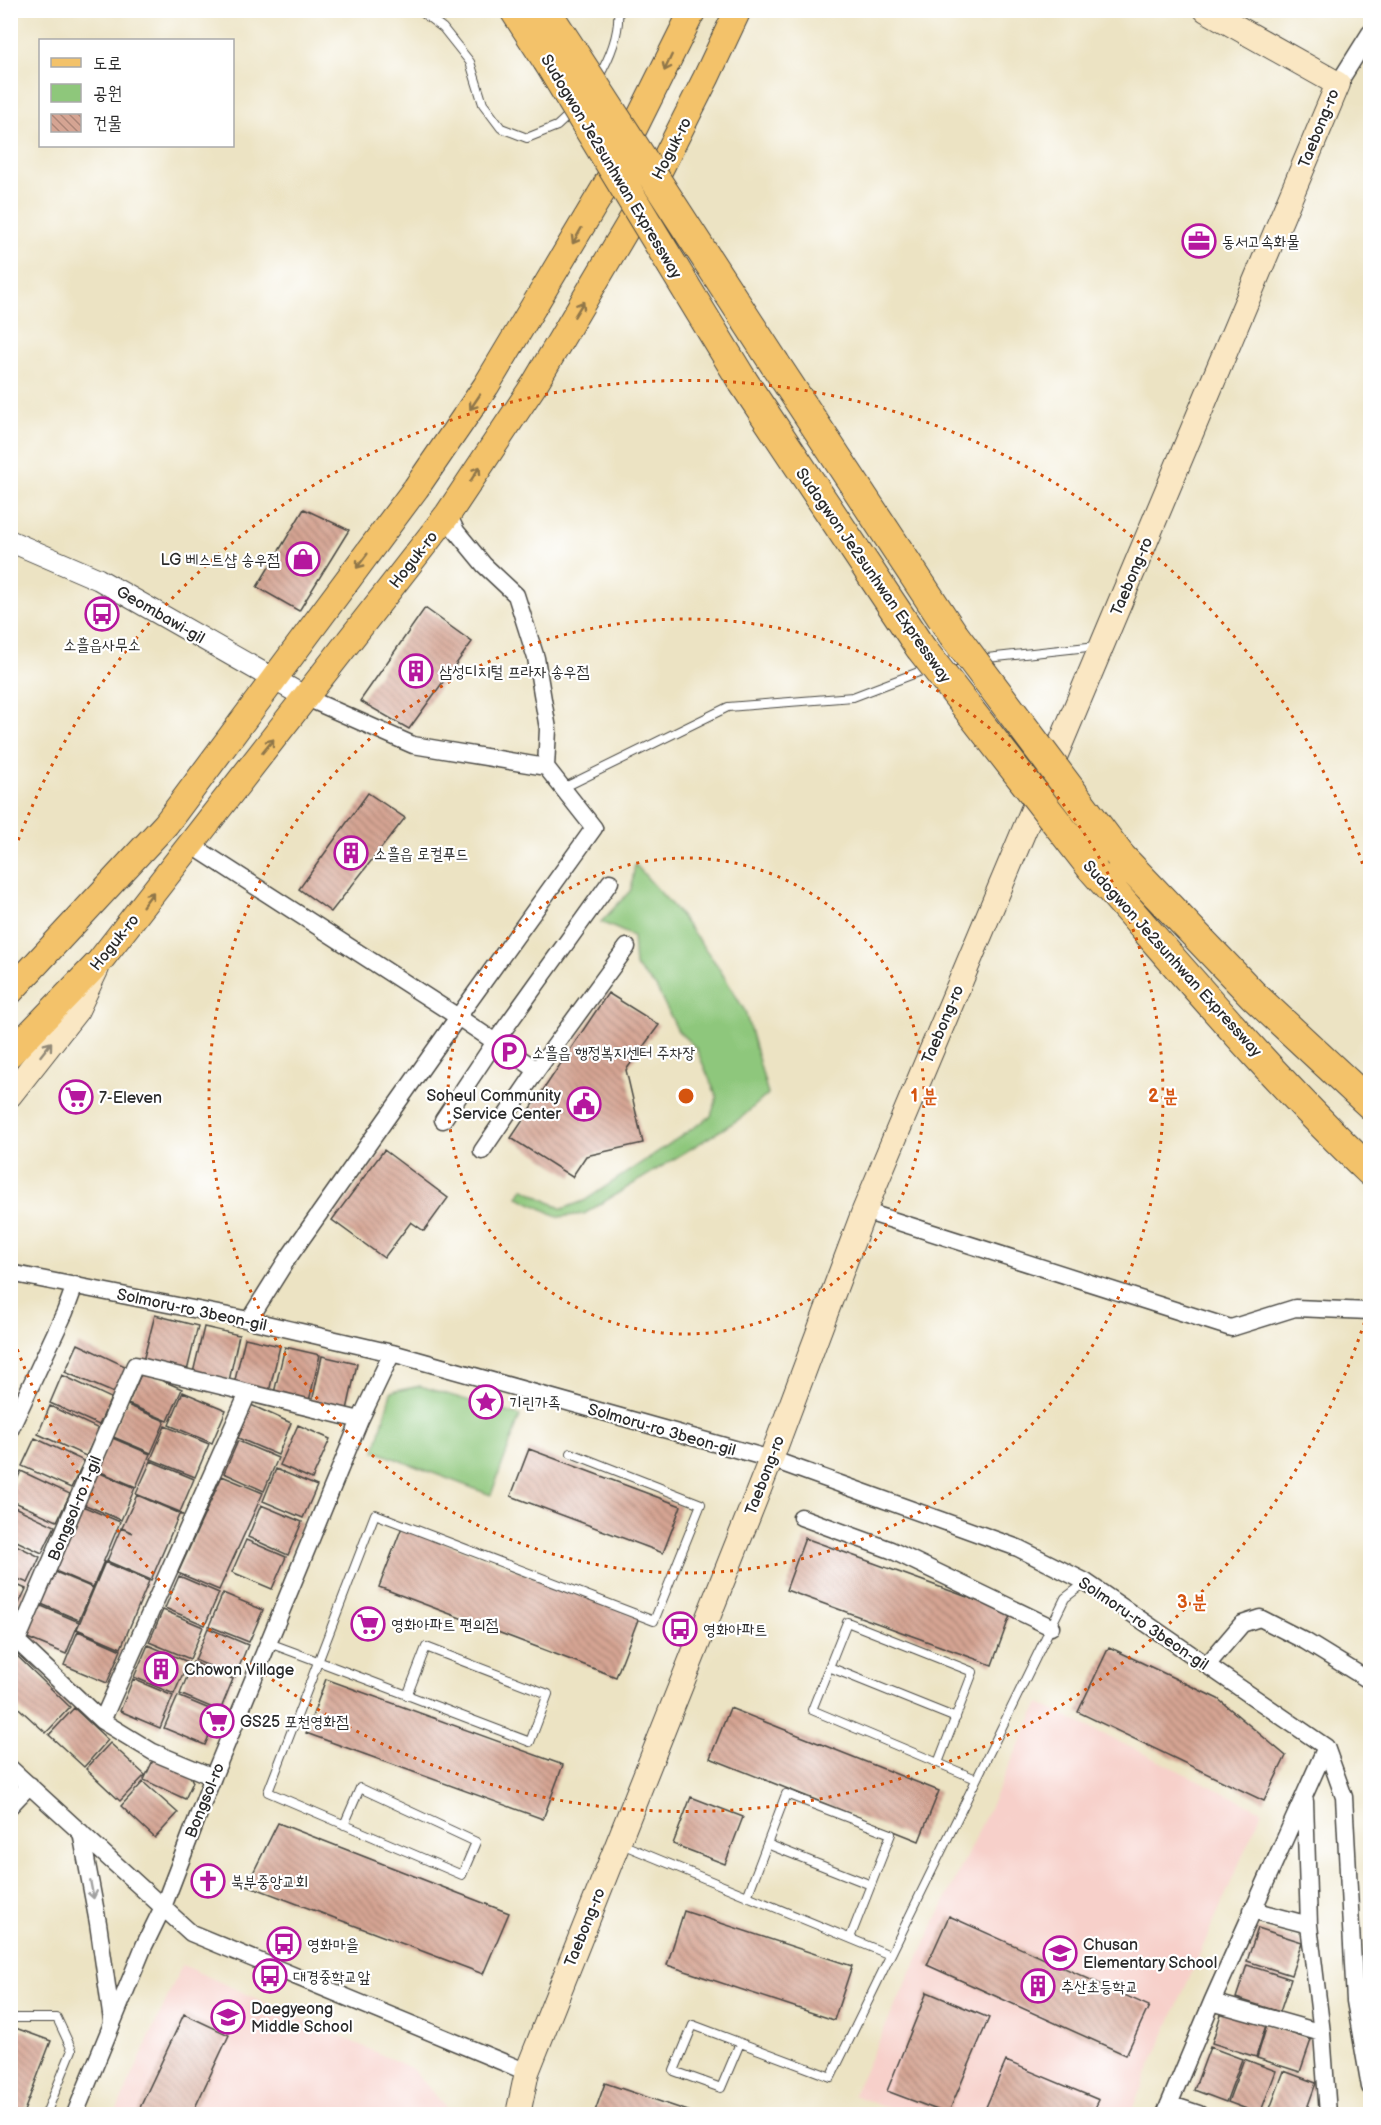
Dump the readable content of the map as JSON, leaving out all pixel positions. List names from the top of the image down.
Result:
{
  "streets": {
    "highway": ["Sudogwon Je2sunhwan Expressway"],
    "main road": ["Taebong-ro", "Hoguk-ro"],
    "street": [
      "Geombawi-gil",
      "Solmoru-ro 3beon-gil",
      "Bongsol-ro 1-gil",
      "Bongsol-ro"
    ]
  },
  "crossings": [
    ["Taebong-ro", "Solmoru-ro 3beon-gil"],
    ["Hoguk-ro", "Geombawi-gil"],
    ["Solmoru-ro 3beon-gil", "Bongsol-ro"],
    ["Bongsol-ro 1-gil", "Bongsol-ro"]
  ],
  "places": {
    "office": ["동서고속화물"],
    "shop": ["LG 베스트샵 송우점"],
    "bus stop": [
      "소흘읍사무소",
      "영화아파트",
      "영화마을",
      "대경중학교앞"
    ],
    "building": [
      "삼성디지털 프라자 송우점",
      "소흘읍 로컬푸드",
      "Chowon Village",
      "추산초등학교"
    ],
    "parking": ["소흘읍 행정복지센터 주차장"],
    "supermarket": ["7-Eleven", "영화아파트 편의점", "GS25 포천영화점"],
    "public building": ["Soheul Community Service Center"],
    "place": ["기린가족"],
    "church": ["북부중앙교회"],
    "school or university": ["Chusan Elementary School", "Daegyeong Middle School"]
  },
  "legend": ["도로", "공원", "건물"],
  "rings": ["1 분", "2 분", "3 분"]
}
